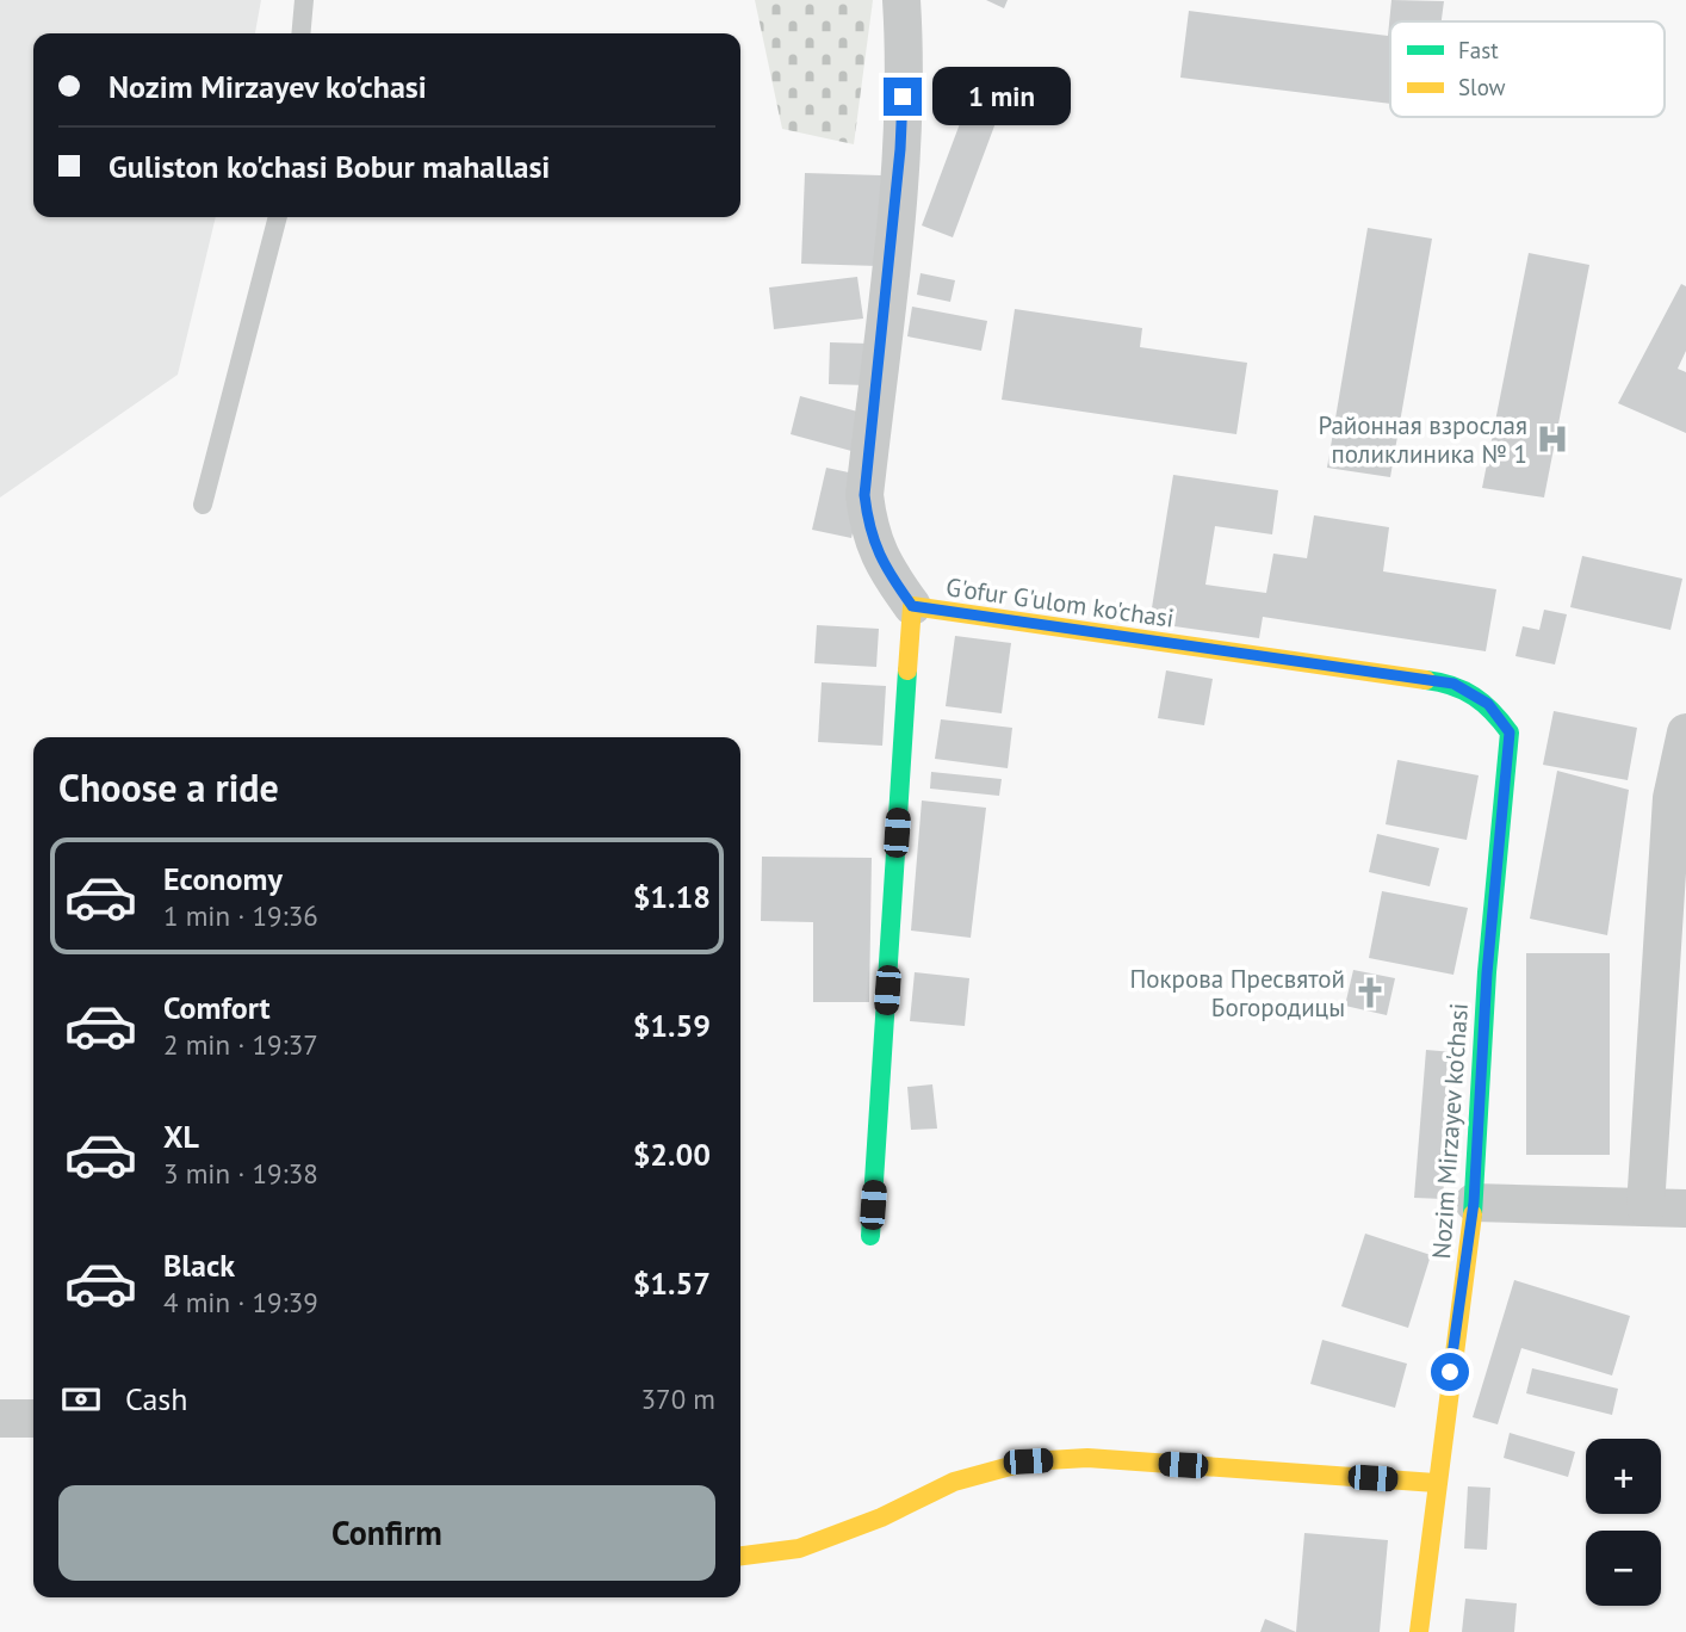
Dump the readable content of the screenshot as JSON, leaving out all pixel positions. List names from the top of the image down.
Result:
{
  "streets": {
    "street": ["G'ofur G'ulom ko'chasi", "Nozim Mirzayev ko'chasi"]
  },
  "crossings": [
    ["G'ofur G'ulom ko'chasi", "Nozim Mirzayev ko'chasi"]
  ],
  "places": {
    "hospital": ["Районная взрослая поликлиника № 1"],
    "church": ["Покрова Пресвятой Богородицы"]
  },
  "legend": ["Fast", "Slow"],
  "page": {
    "banner": ["Nozim Mirzayev ko'chasi", "Guliston ko'chasi Bobur mahallasi"],
    "bubble": "1 min",
    "heading": "Choose a ride",
    "list": [
      {
        "name": "Economy",
        "note": "1 min · 19:36",
        "value": "$1.18"
      },
      {
        "name": "Comfort",
        "note": "2 min · 19:37",
        "value": "$1.59"
      },
      {
        "name": "XL",
        "note": "3 min · 19:38",
        "value": "$2.00"
      },
      {
        "name": "Black",
        "note": "4 min · 19:39",
        "value": "$1.57"
      }
    ],
    "pay": ["Cash", "370 m"],
    "map_buttons": ["+", "−"],
    "buttons": "Confirm"
  }
}
